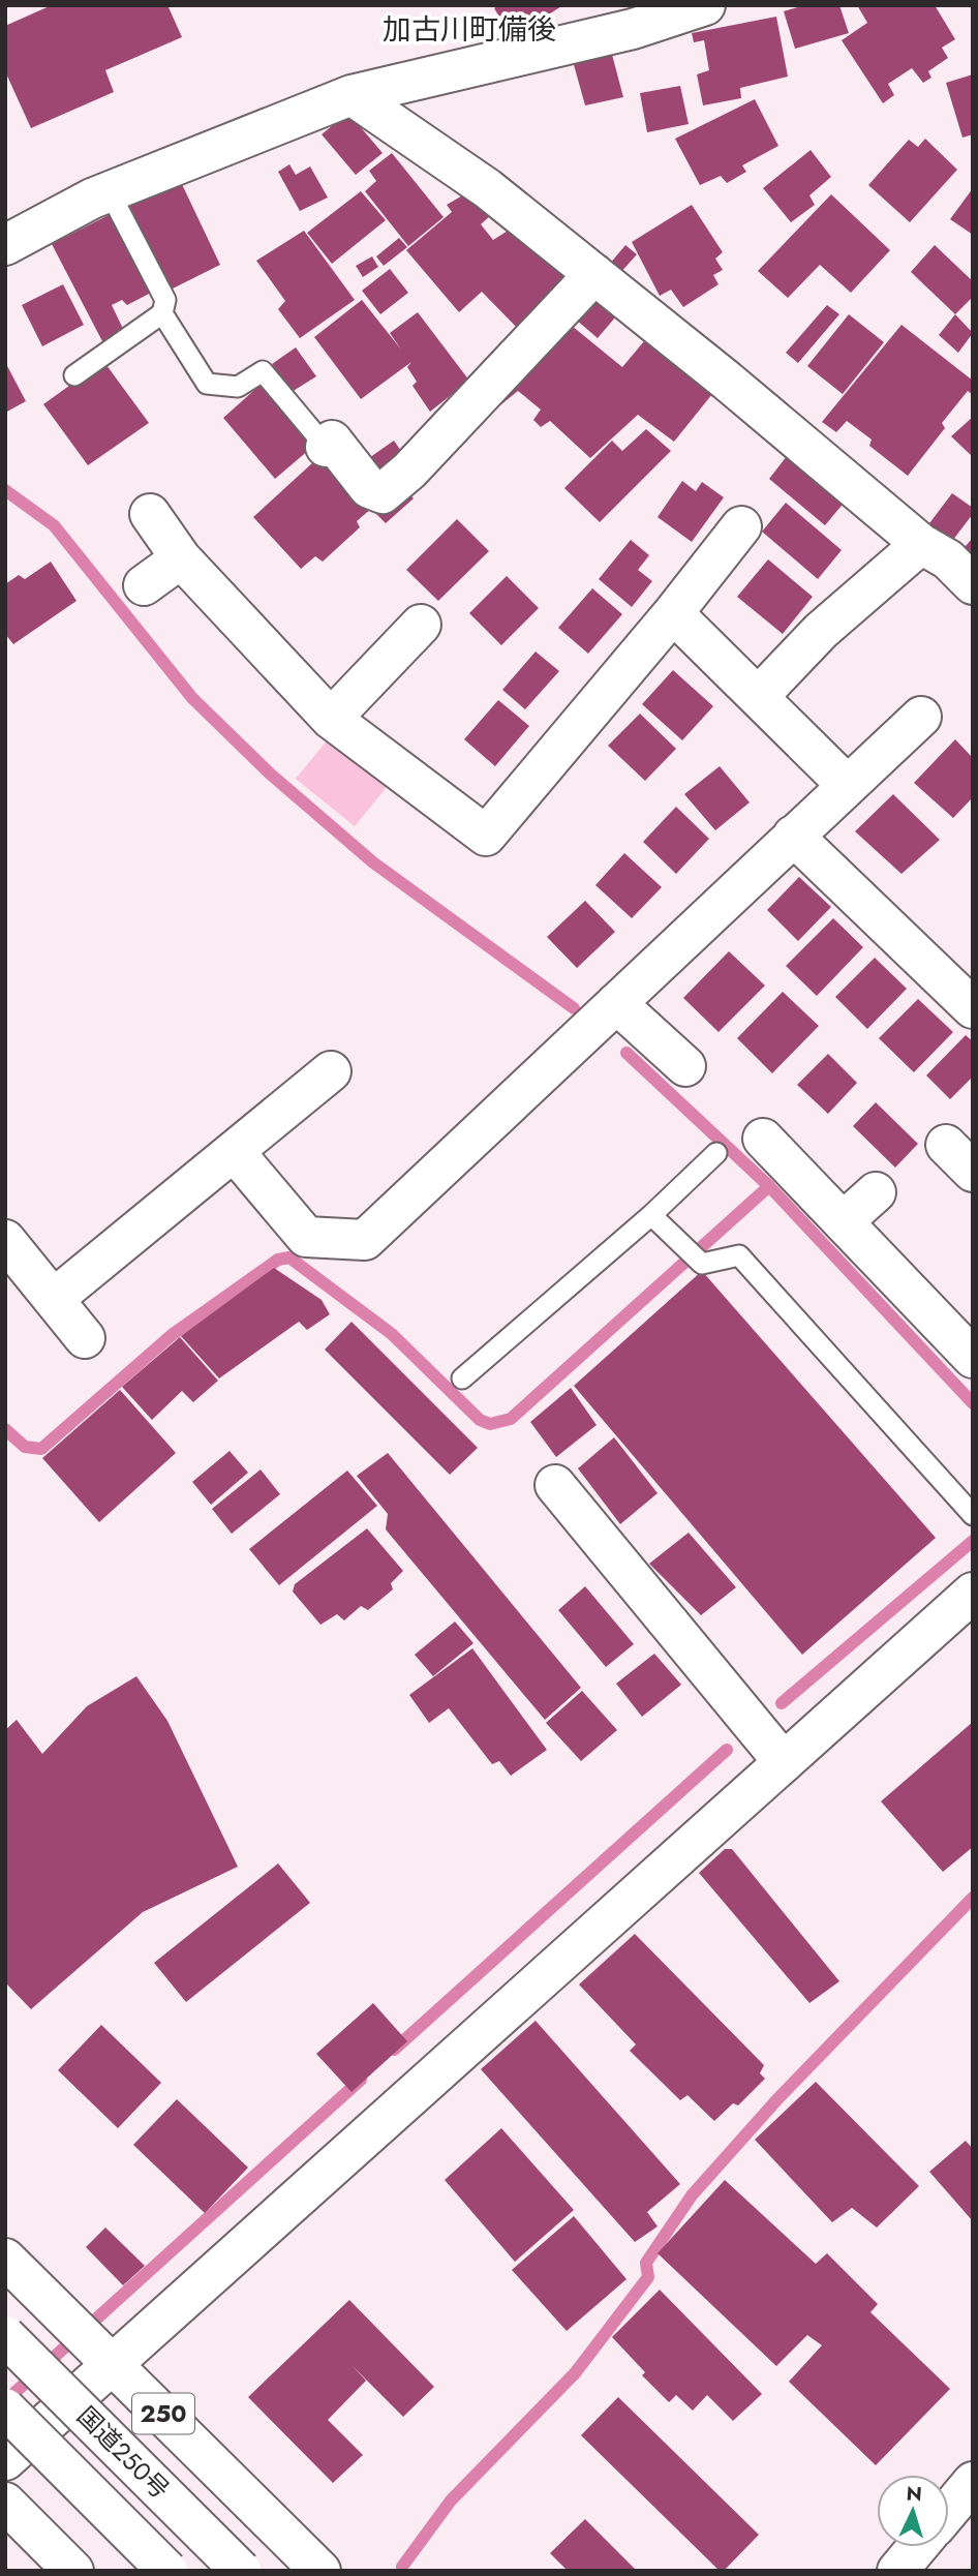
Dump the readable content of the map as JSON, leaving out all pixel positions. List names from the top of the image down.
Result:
{
  "streets": {
    "main road": ["250", "国道250号"]
  },
  "districts": ["加古川町備後"],
  "north": "top"
}
